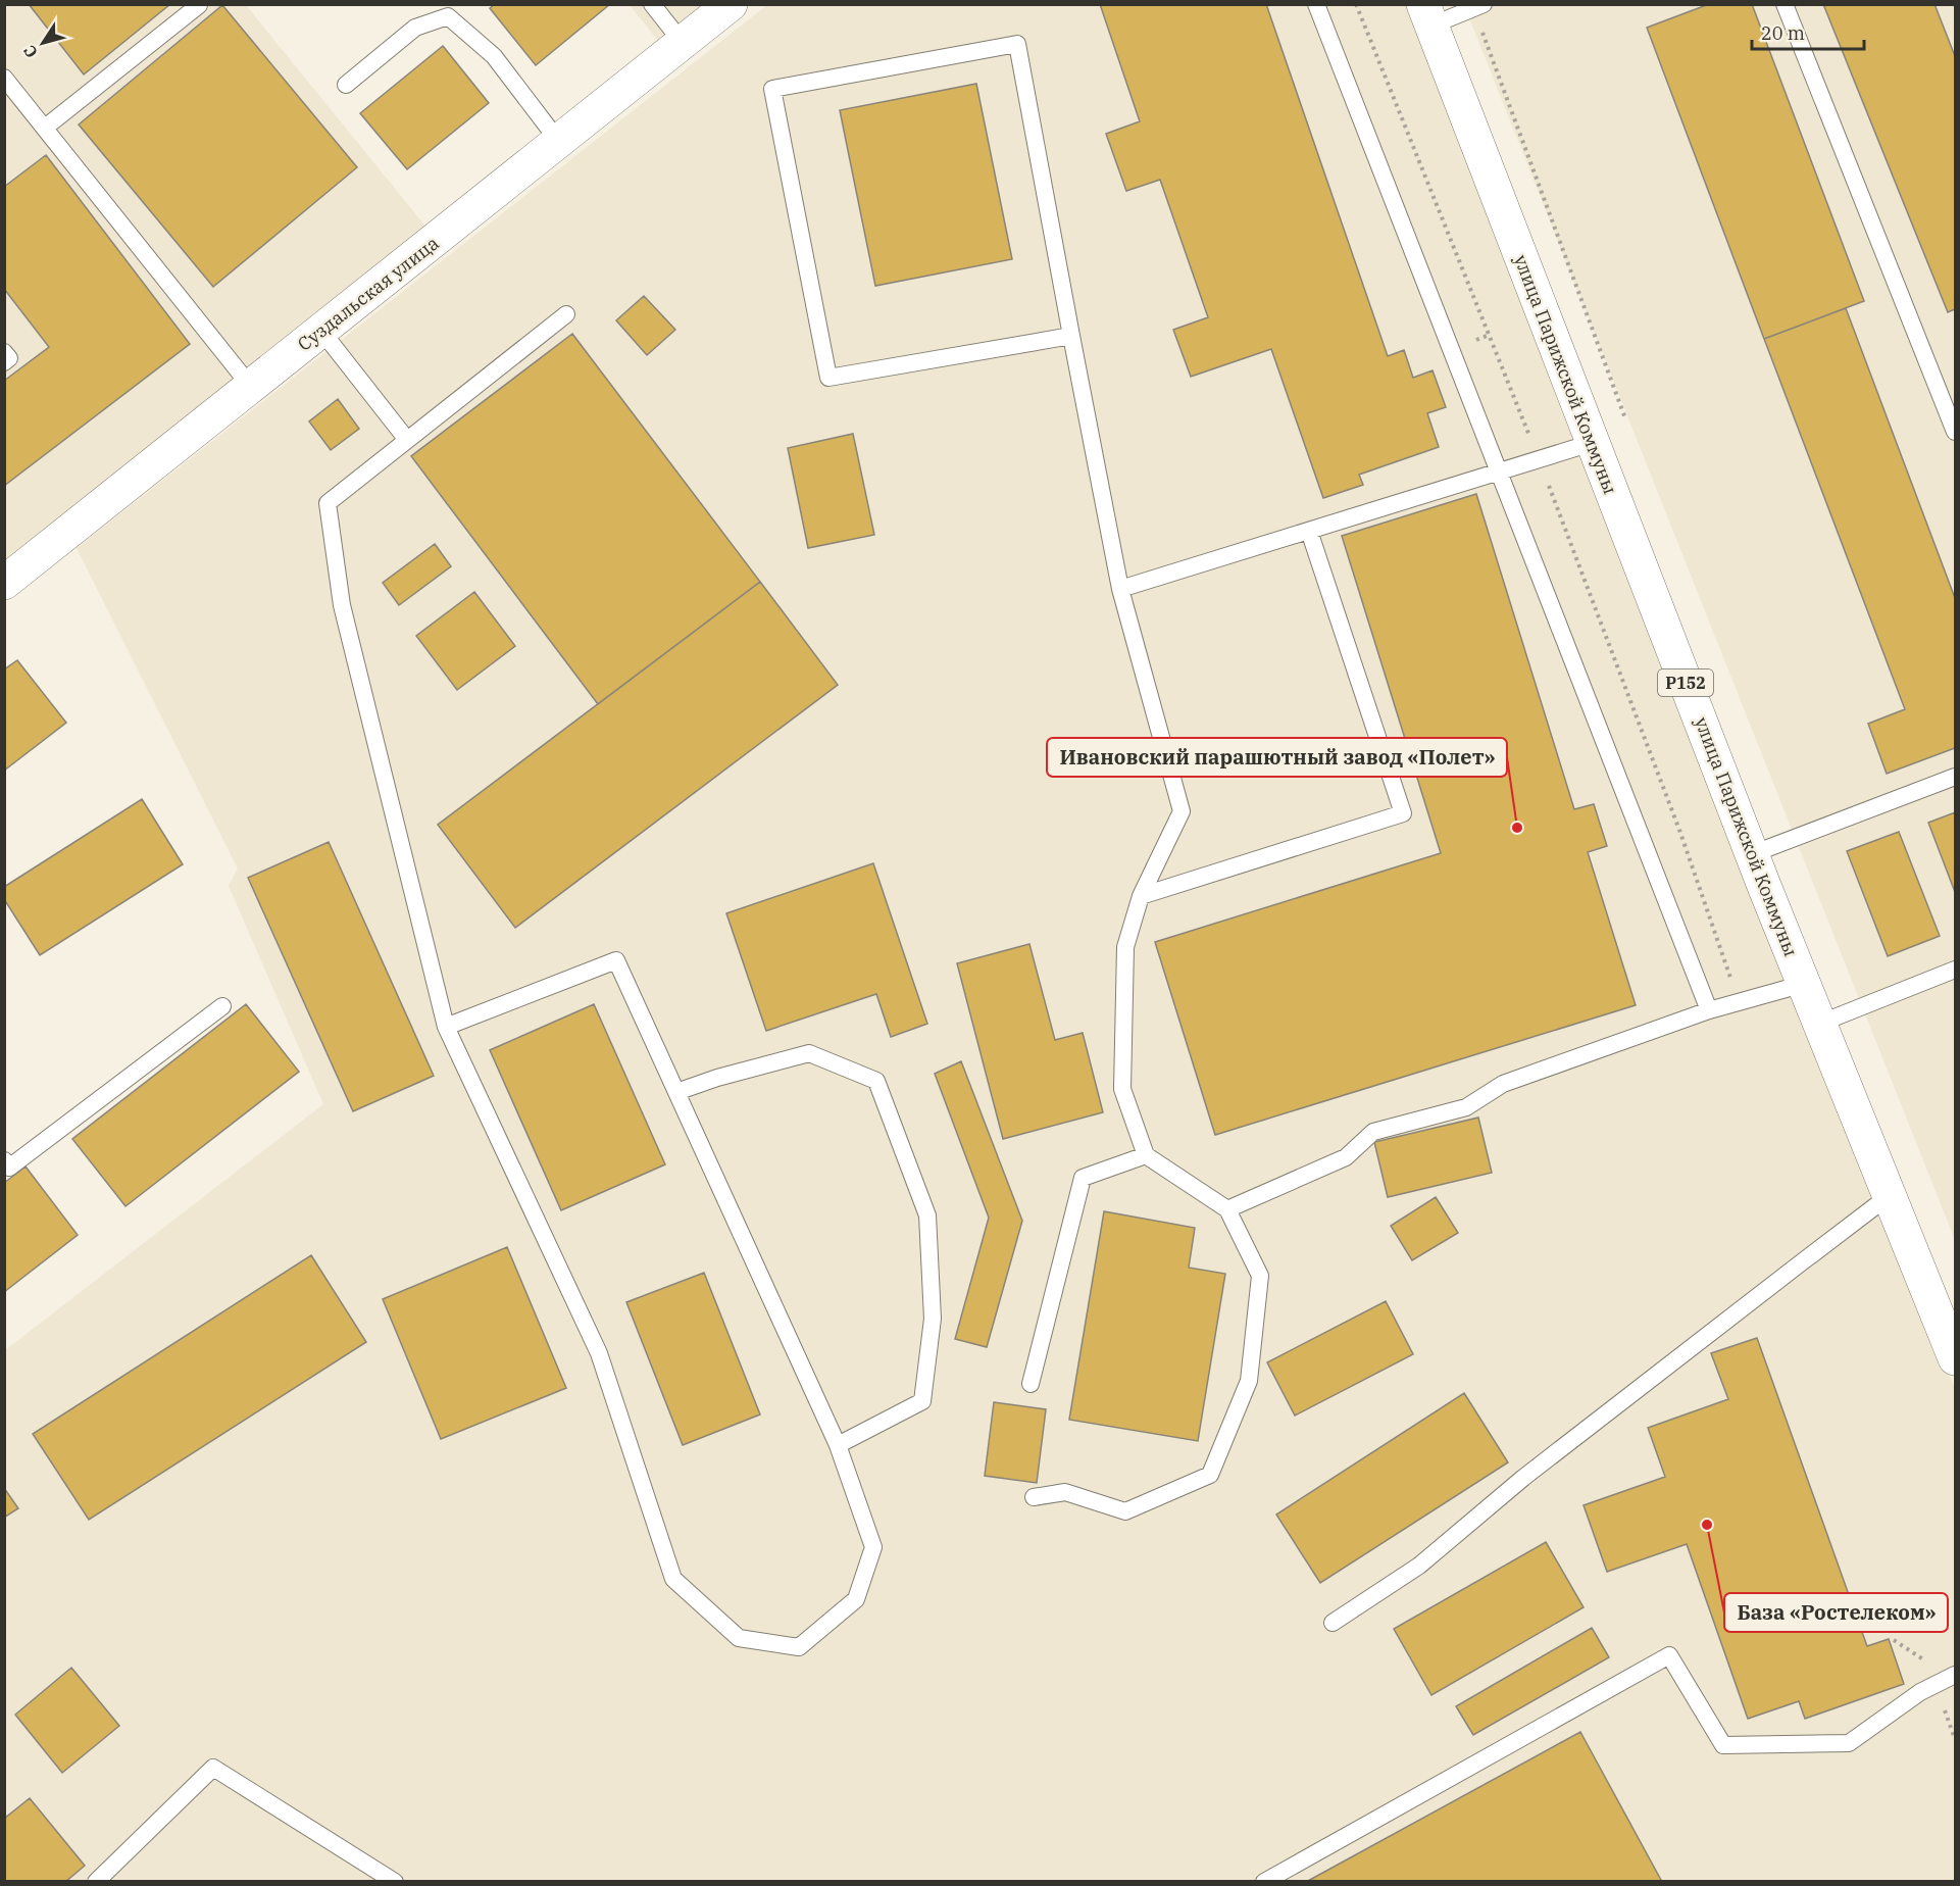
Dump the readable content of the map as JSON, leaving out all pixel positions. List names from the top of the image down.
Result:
{
  "streets": {
    "main road": ["Суздальская улица", "улица Парижской Коммуны", "Р152"]
  },
  "places": ["Ивановский парашютный завод «Полет»", "База «Ростелеком»"],
  "scale_bar": "20 m",
  "north": "bottom left"
}
